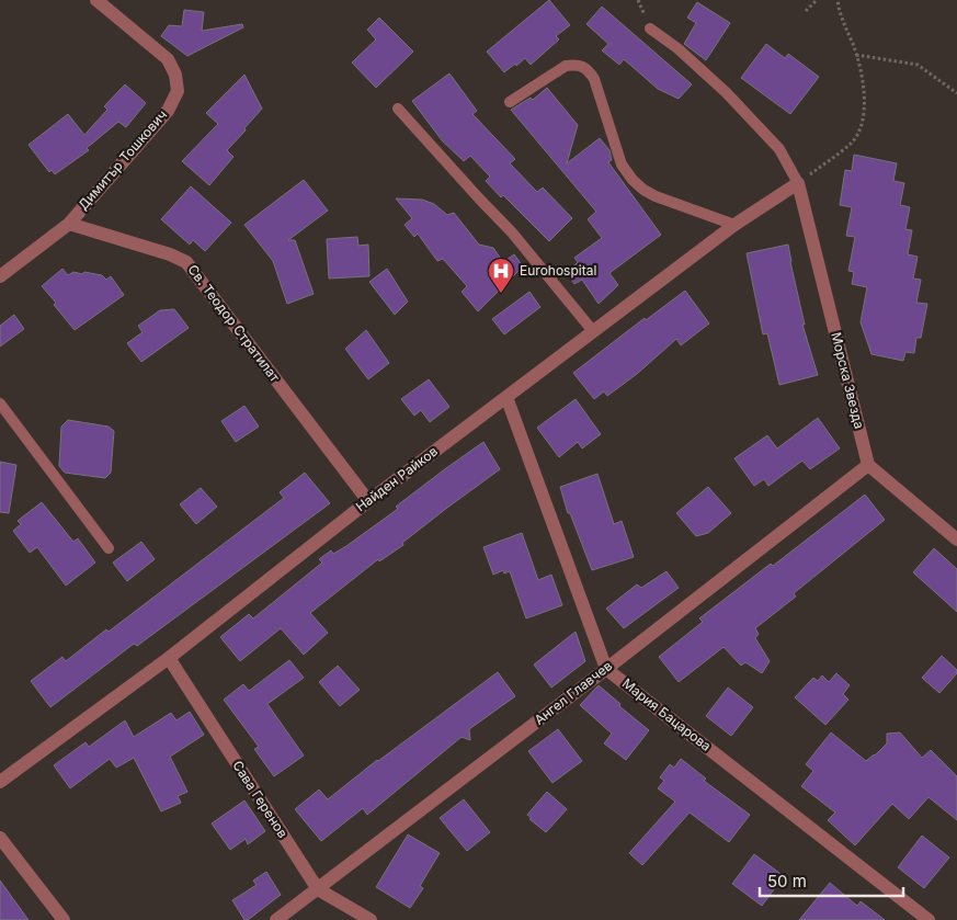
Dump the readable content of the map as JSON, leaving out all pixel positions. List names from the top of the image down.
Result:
{
  "streets": {
    "street": [
      "Димитър Тошкович",
      "Св. Теодор Стратилат",
      "Морска Звезда",
      "Найден Райков",
      "Ангел Главчев",
      "Мария Бацарова",
      "Сава Геренов"
    ]
  },
  "crossings": [
    ["Димитър Тошкович", "Св. Теодор Стратилат"],
    ["Св. Теодор Стратилат", "Найден Райков"],
    ["Морска Звезда", "Найден Райков"],
    ["Морска Звезда", "Ангел Главчев"],
    ["Найден Райков", "Сава Геренов"],
    ["Ангел Главчев", "Мария Бацарова"],
    ["Ангел Главчев", "Сава Геренов"]
  ],
  "places": {
    "hospital": ["Eurohospital"]
  },
  "scale_bar": "50 m"
}
